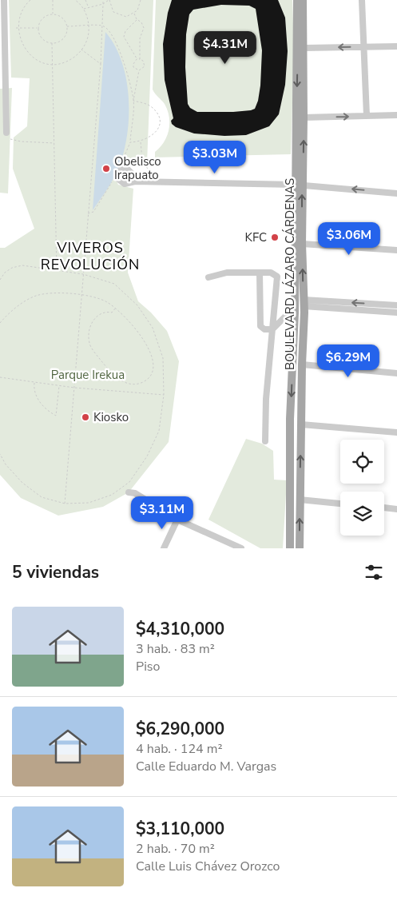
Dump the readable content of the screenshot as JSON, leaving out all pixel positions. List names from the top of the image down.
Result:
{
  "streets": {
    "main road": ["BOULEVARD LÁZARO CÁRDENAS"]
  },
  "districts": ["VIVEROS REVOLUCIÓN"],
  "parks": ["Parque Irekua"],
  "places": ["Obelisco Irapuato", "KFC", "Kiosko"],
  "page": {
    "price": [
      "$4.31M",
      "$3.03M",
      "$3.06M",
      "$6.29M",
      "$3.11M"
    ],
    "heading": "5 viviendas",
    "list": [
      {
        "name": "$4,310,000",
        "note": "3 hab. · 83 m² · Piso"
      },
      {
        "name": "$6,290,000",
        "note": "4 hab. · 124 m² · Calle Eduardo M. Vargas"
      },
      {
        "name": "$3,110,000",
        "note": "2 hab. · 70 m² · Calle Luis Chávez Orozco"
      }
    ]
  }
}
